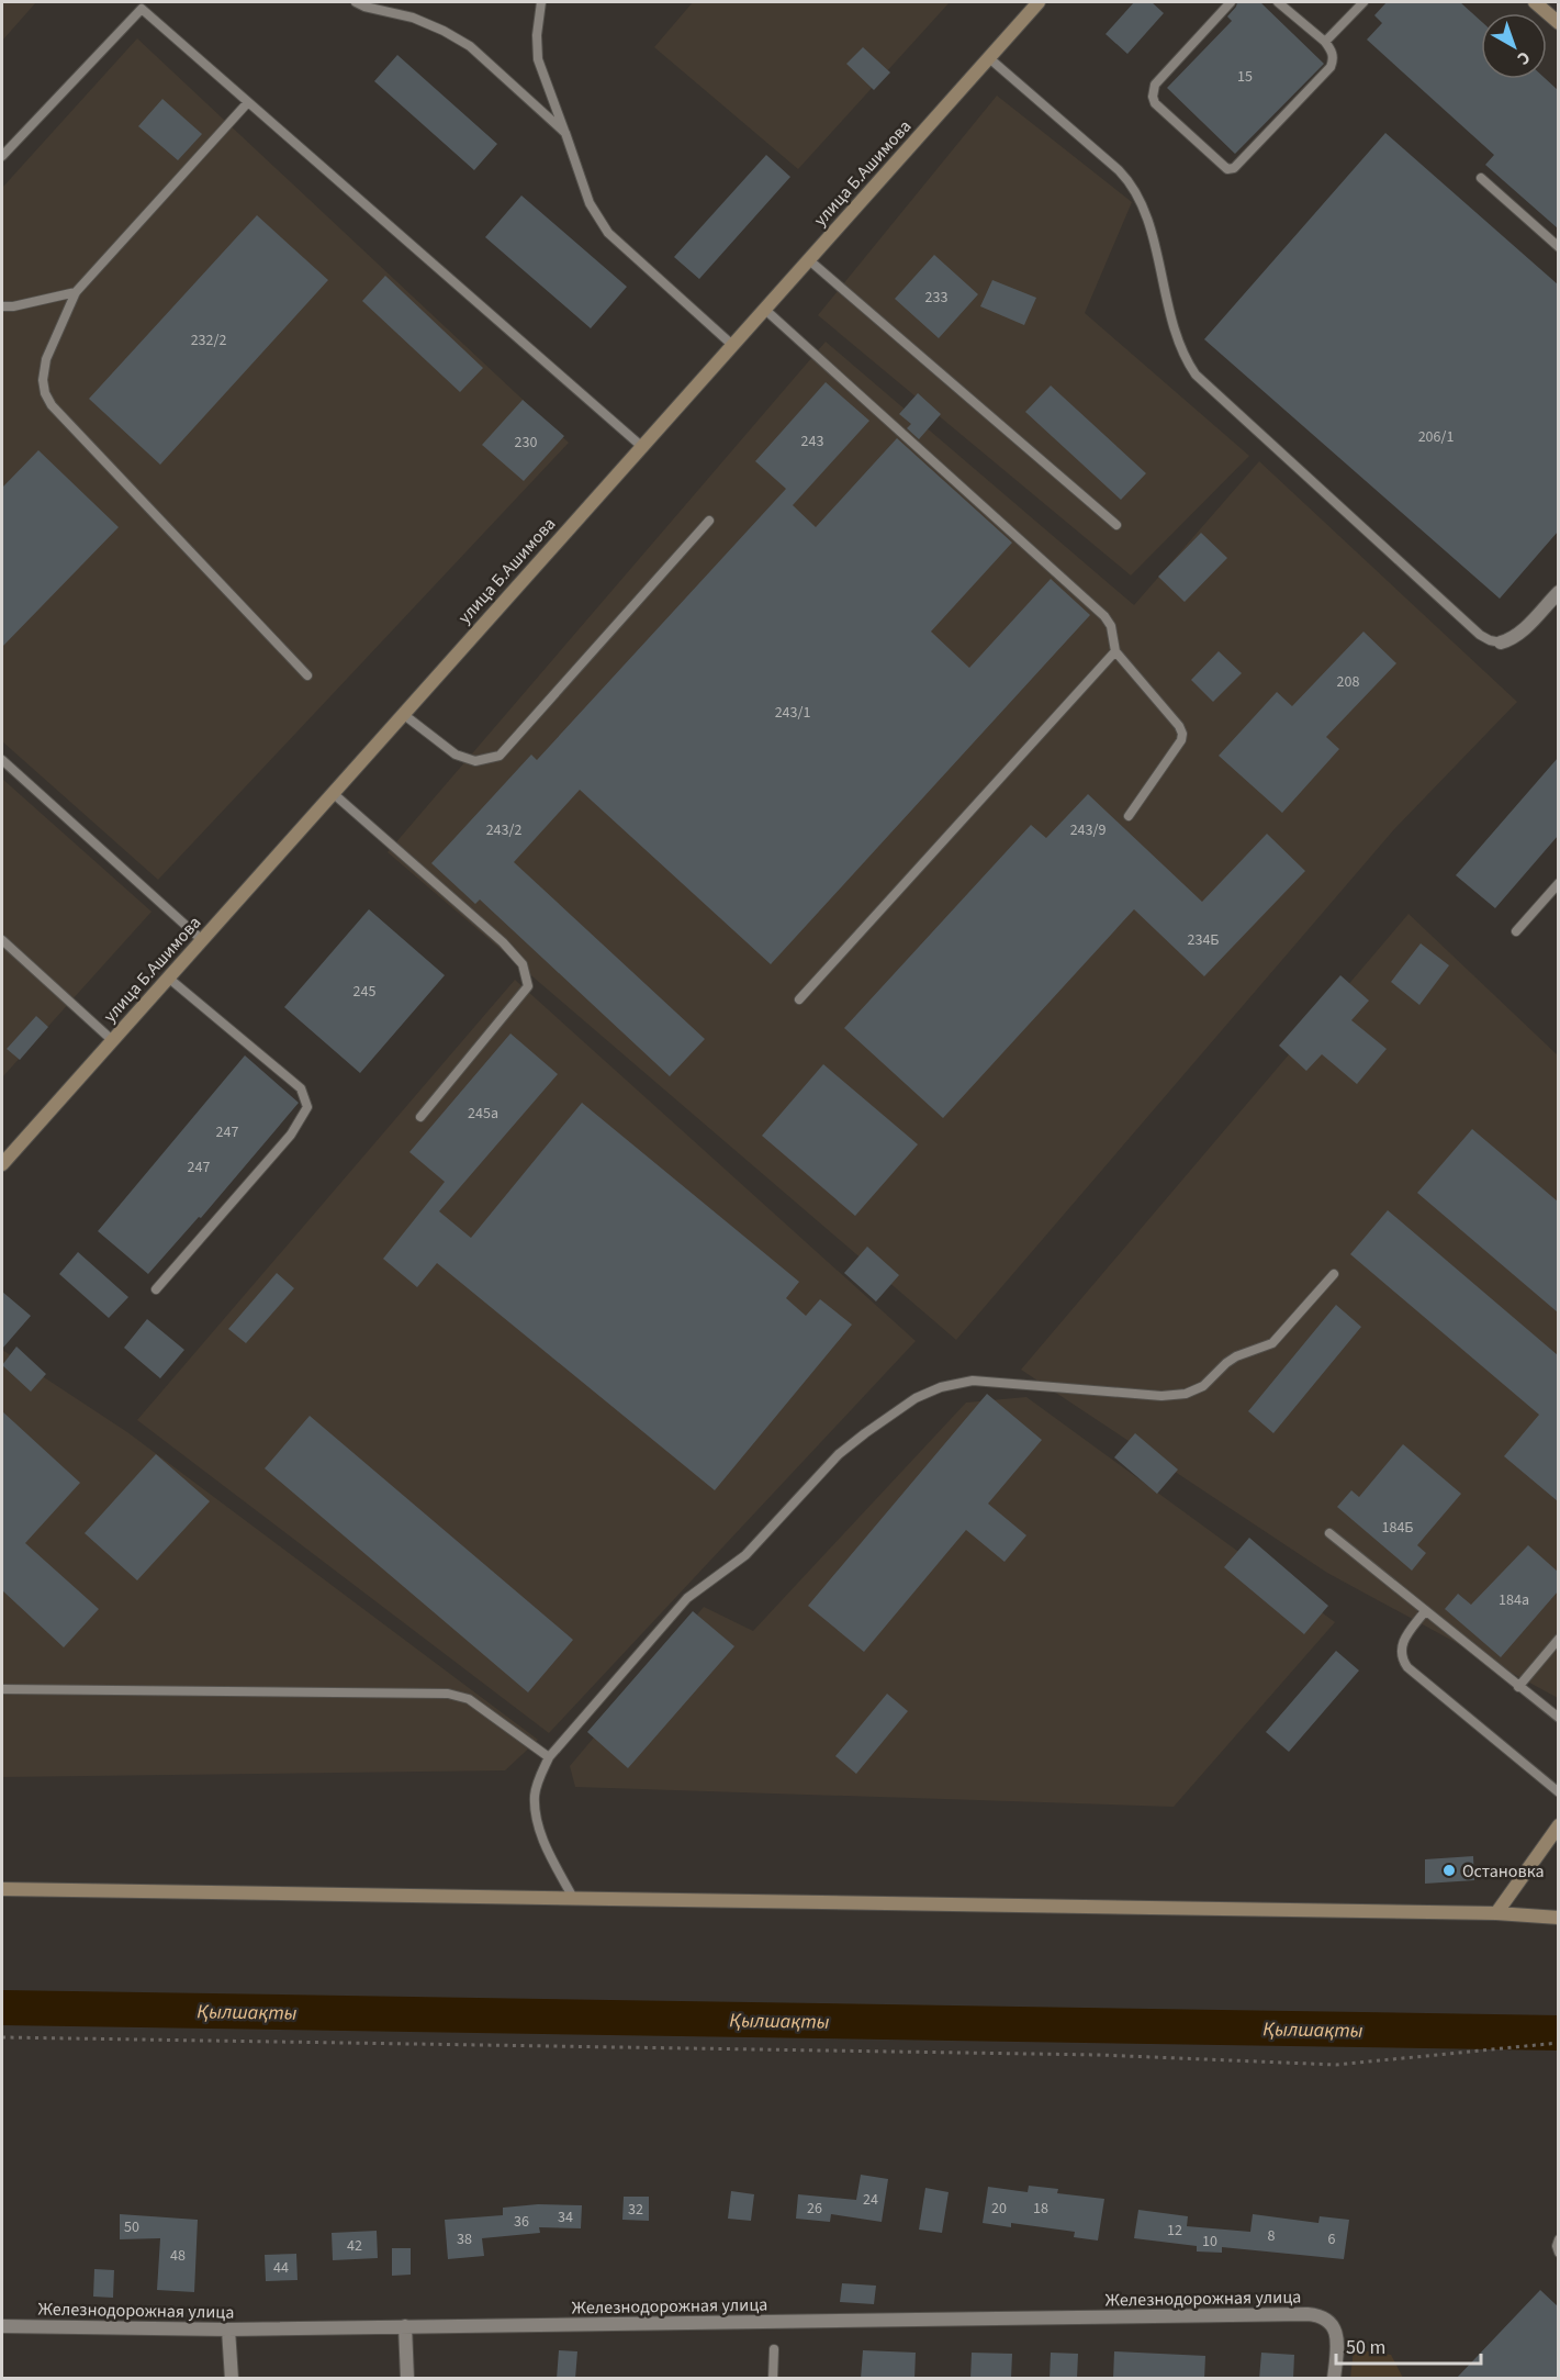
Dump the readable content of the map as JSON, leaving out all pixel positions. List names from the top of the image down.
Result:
{
  "streets": {
    "street": ["улица Б.Ашимова", "Железнодорожная улица"]
  },
  "water": ["Қылшақты"],
  "places": ["Остановка"],
  "house_numbers": [
    "15",
    "233",
    "232/2",
    "206/1",
    "243",
    "230",
    "208",
    "243/1",
    "243/2",
    "243/9",
    "234Б",
    "245",
    "245а",
    "247",
    "247",
    "184Б",
    "184а",
    "24",
    "26",
    "20",
    "18",
    "32",
    "34",
    "36",
    "50",
    "12",
    "8",
    "38",
    "6",
    "10",
    "42",
    "48",
    "44"
  ],
  "scale_bar": "50 m",
  "north": "bottom right"
}
